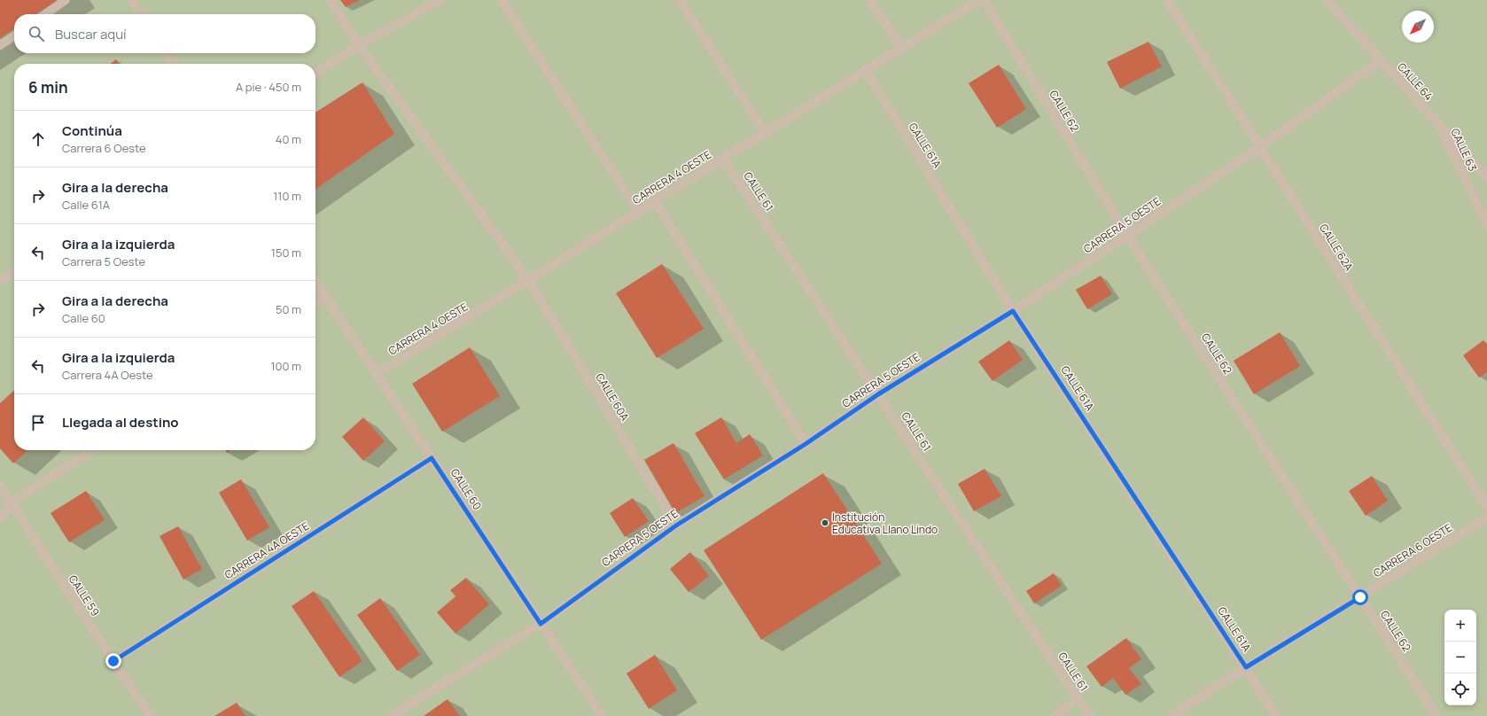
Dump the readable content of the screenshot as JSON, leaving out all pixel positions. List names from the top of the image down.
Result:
{
  "streets": {
    "street": [
      "CALLE 64",
      "CALLE 62",
      "CALLE 61A",
      "CALLE 63",
      "CARRERA 4 OESTE",
      "CALLE 61",
      "CARRERA 5 OESTE",
      "CALLE 62A",
      "CALLE 60A",
      "CALLE 60",
      "CARRERA 4A OESTE",
      "CARRERA 6 OESTE",
      "CALLE 59"
    ]
  },
  "crossings": [
    ["CALLE 64", "CALLE 63"],
    ["CALLE 64", "CARRERA 5 OESTE"],
    ["CALLE 62", "CARRERA 5 OESTE"],
    ["CALLE 62", "CARRERA 6 OESTE"],
    ["CALLE 61A", "CARRERA 4 OESTE"],
    ["CALLE 61A", "CARRERA 5 OESTE"],
    ["CALLE 61A", "CARRERA 6 OESTE"],
    ["CARRERA 4 OESTE", "CALLE 61"],
    ["CARRERA 4 OESTE", "CALLE 60A"],
    ["CARRERA 4 OESTE", "CALLE 60"],
    ["CALLE 61", "CARRERA 5 OESTE"],
    ["CARRERA 5 OESTE", "CALLE 62A"],
    ["CARRERA 5 OESTE", "CALLE 60A"],
    ["CARRERA 5 OESTE", "CALLE 60"],
    ["CALLE 60", "CARRERA 4A OESTE"],
    ["CARRERA 4A OESTE", "CALLE 59"]
  ],
  "places": ["Institución Educativa Llano Lindo"],
  "north": "bottom left",
  "page": {
    "search": "Buscar aquí",
    "heading": ["6 min", "A pie · 450 m"],
    "list": [
      ["Continúa", "Carrera 6 Oeste", "40 m"],
      ["Gira a la derecha", "Calle 61A", "110 m"],
      ["Gira a la izquierda", "Carrera 5 Oeste", "150 m"],
      ["Gira a la derecha", "Calle 60", "50 m"],
      ["Gira a la izquierda", "Carrera 4A Oeste", "100 m"],
      "Llegada al destino"
    ],
    "map_buttons": ["+", "−"]
  }
}
